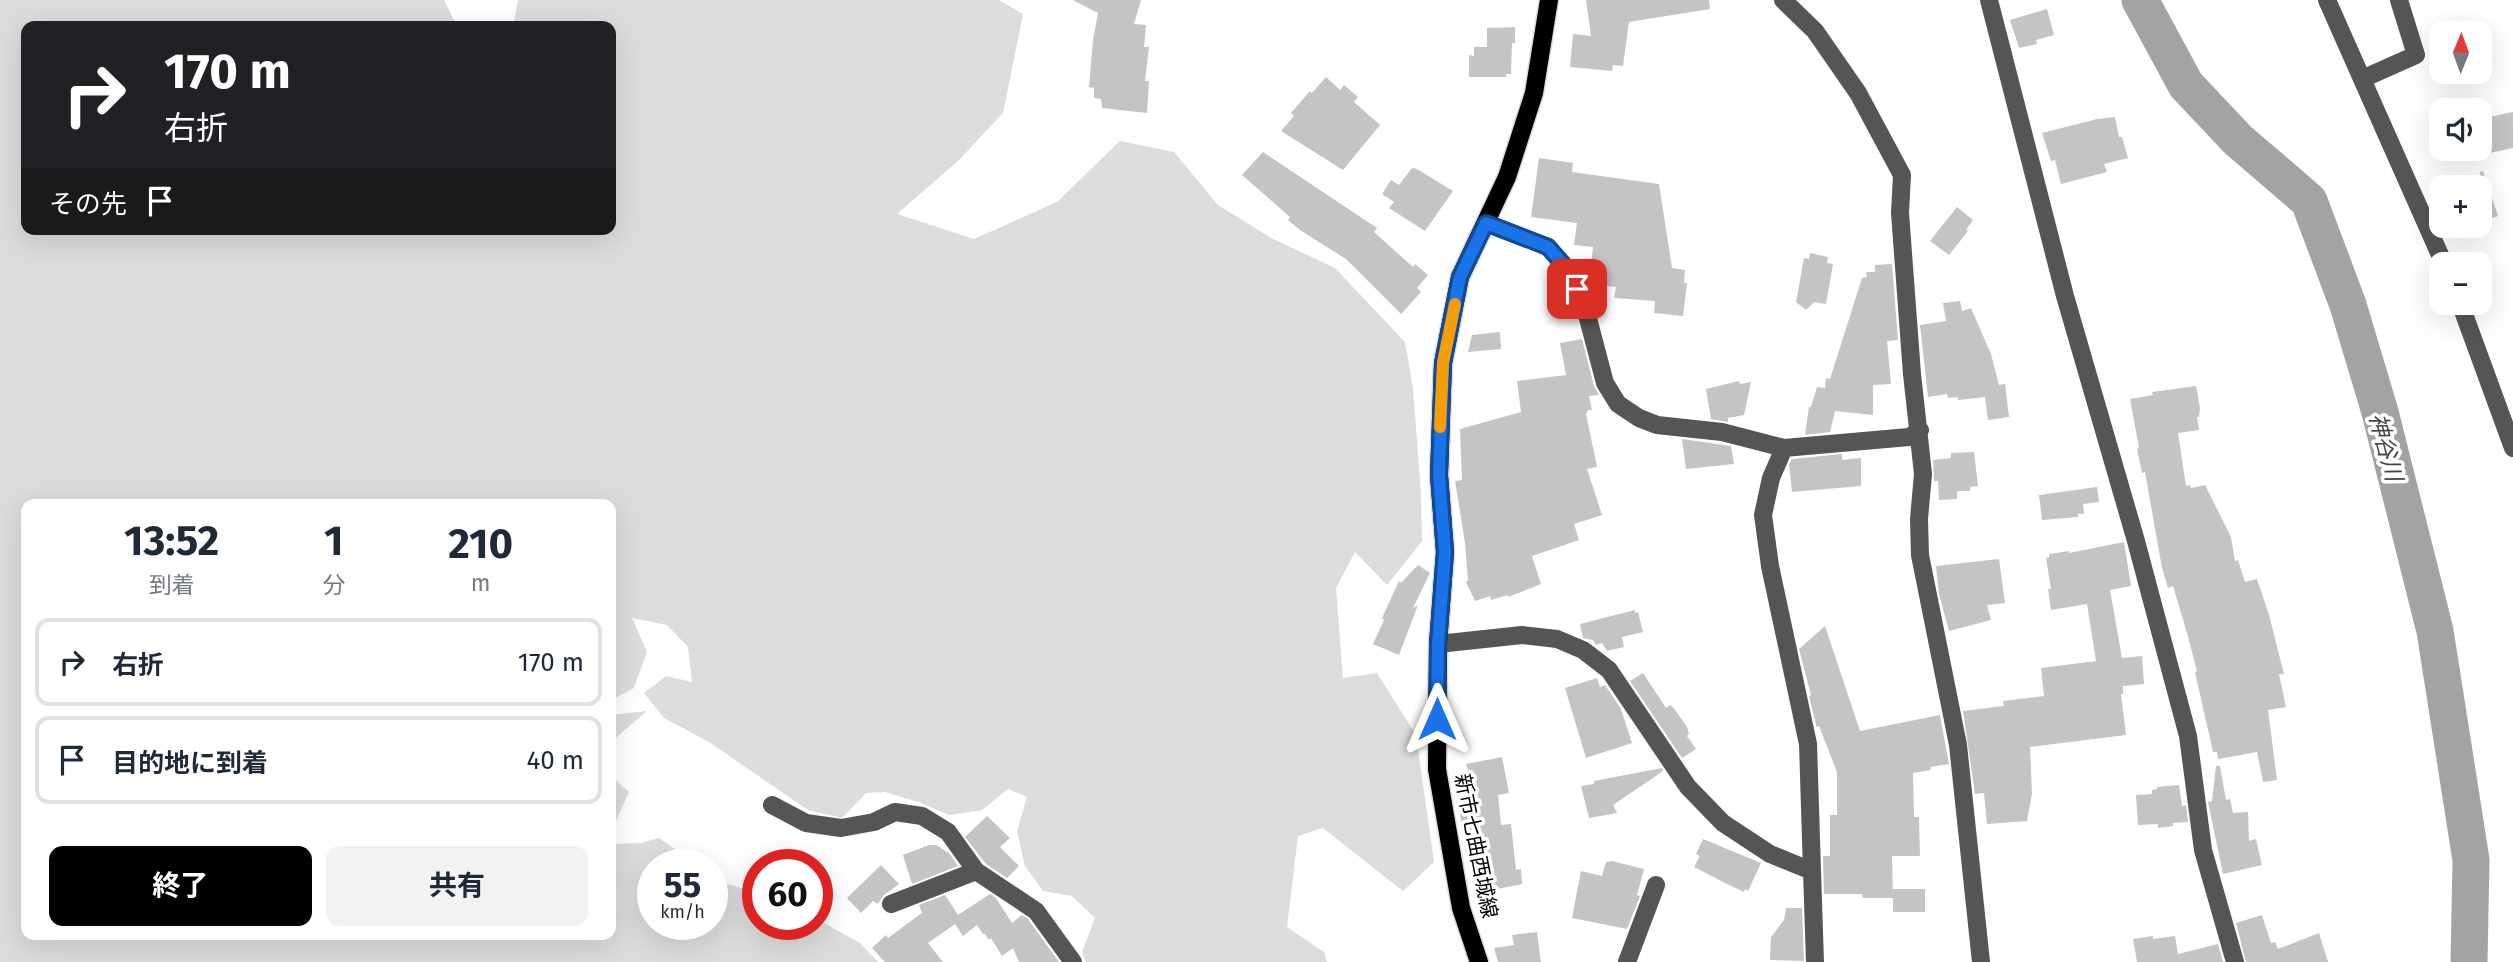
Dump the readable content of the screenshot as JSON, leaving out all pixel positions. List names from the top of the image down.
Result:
{
  "streets": {
    "main road": ["新市七曲西城線"]
  },
  "water": ["神谷川"],
  "north": "top",
  "page": {
    "map_buttons": ["+", "−"],
    "turn": ["170 m", "右折"],
    "then": "その先",
    "eta": [
      "13:52",
      "到着",
      "1",
      "分",
      "210",
      "m"
    ],
    "list": [
      {
        "name": "右折",
        "value": "170 m"
      },
      {
        "name": "目的地に到着",
        "value": "40 m"
      }
    ],
    "buttons": ["終了", "共有"],
    "speed": "55 km/h",
    "limit": "60"
  }
}
